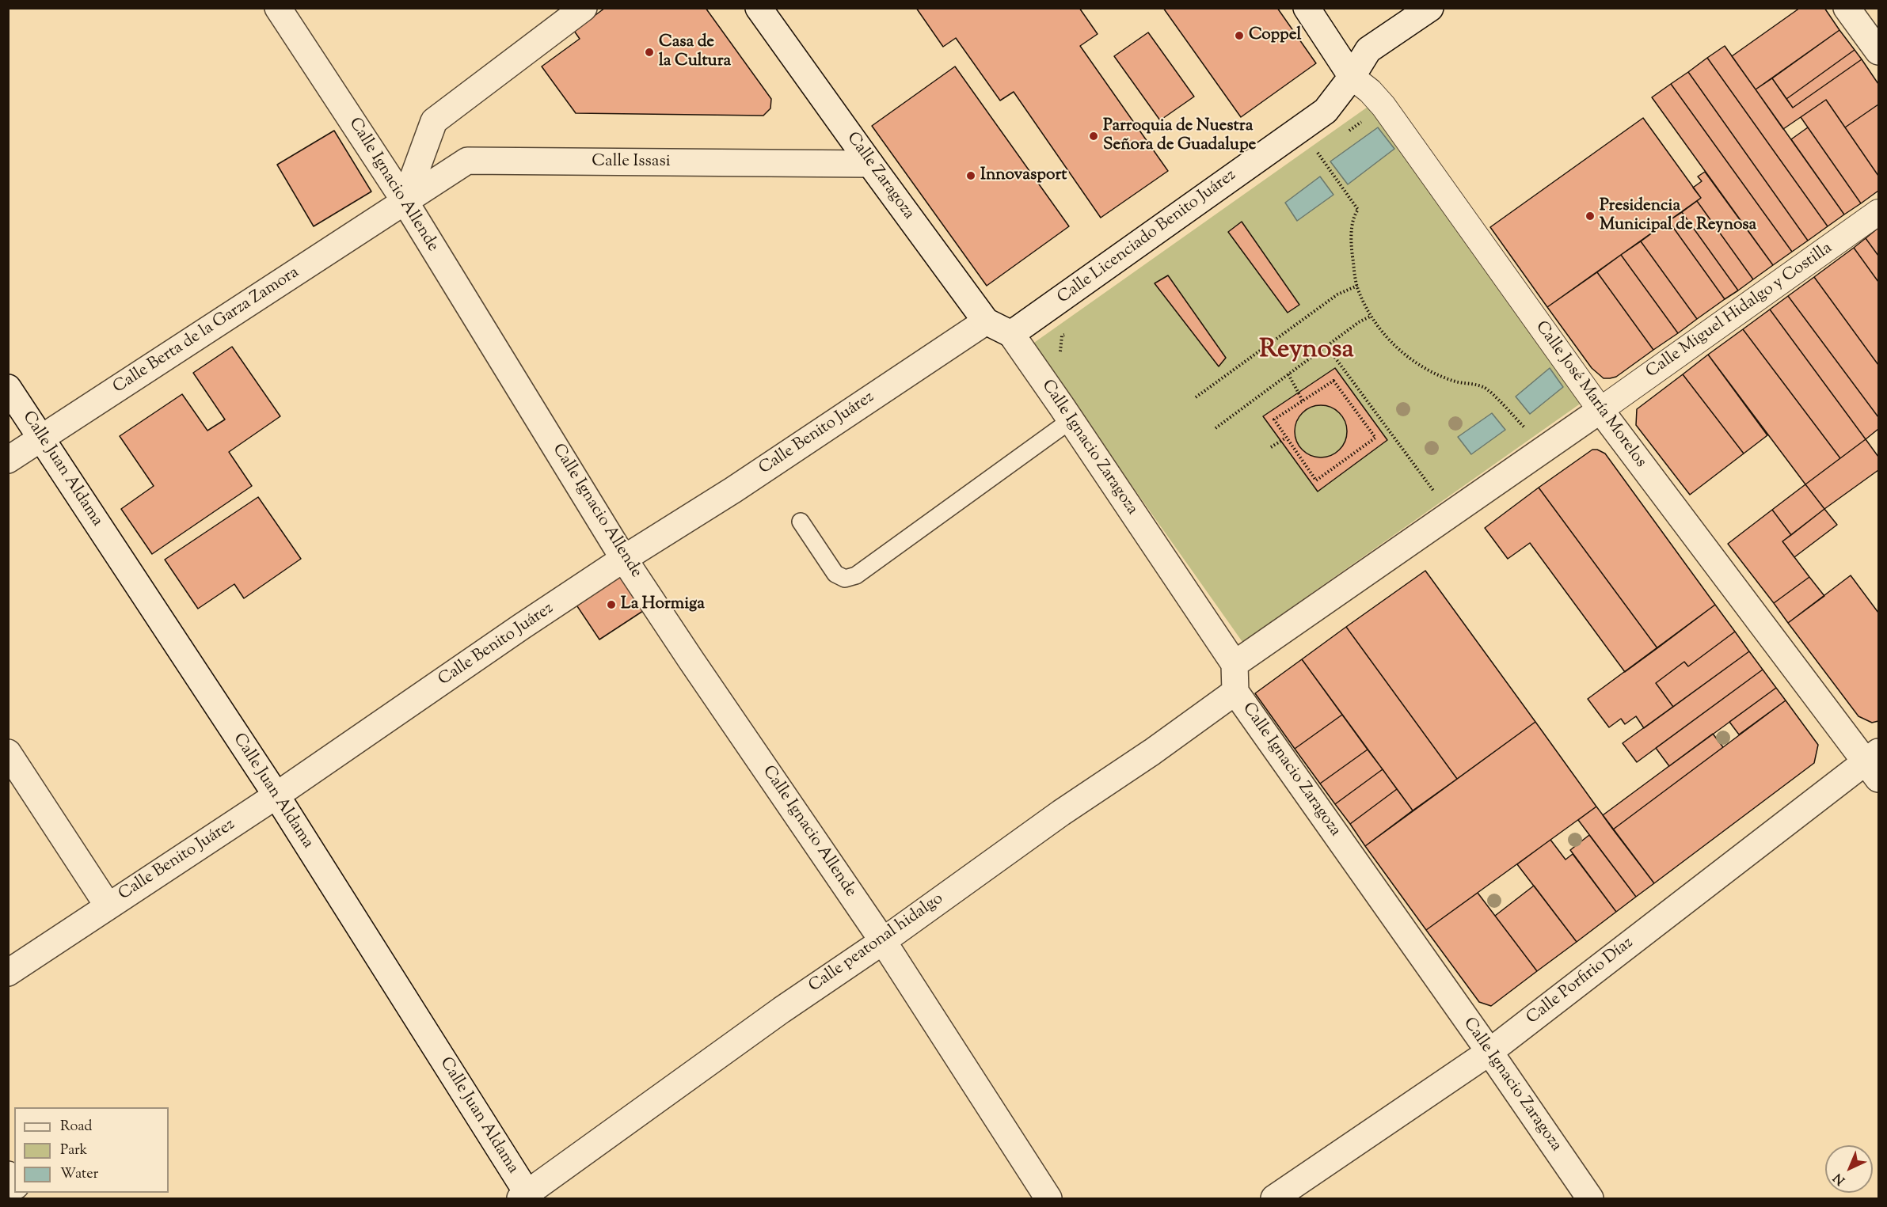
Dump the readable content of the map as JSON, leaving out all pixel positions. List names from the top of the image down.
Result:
{
  "streets": {
    "street": [
      "Calle Issasi",
      "Calle Zaragoza",
      "Calle Ignacio Allende",
      "Calle Licenciado Benito Juárez",
      "Calle Miguel Hidalgo y Costilla",
      "Calle Berta de la Garza Zamora",
      "Calle José María Morelos",
      "Calle Benito Juárez",
      "Calle Ignacio Zaragoza",
      "Calle Juan Aldama",
      "Calle peatonal hidalgo",
      "Calle Porfirio Díaz"
    ]
  },
  "crossings": [
    ["Calle Issasi", "Calle Zaragoza"],
    ["Calle Issasi", "Calle Ignacio Allende"],
    ["Calle Issasi", "Calle Berta de la Garza Zamora"],
    ["Calle Zaragoza", "Calle Licenciado Benito Juárez"],
    ["Calle Zaragoza", "Calle Benito Juárez"],
    ["Calle Zaragoza", "Calle Ignacio Zaragoza"],
    ["Calle Ignacio Allende", "Calle Berta de la Garza Zamora"],
    ["Calle Ignacio Allende", "Calle Benito Juárez"],
    ["Calle Ignacio Allende", "Calle peatonal hidalgo"],
    ["Calle Licenciado Benito Juárez", "Calle José María Morelos"],
    ["Calle Licenciado Benito Juárez", "Calle Ignacio Zaragoza"],
    ["Calle Miguel Hidalgo y Costilla", "Calle José María Morelos"],
    ["Calle Berta de la Garza Zamora", "Calle Juan Aldama"],
    ["Calle José María Morelos", "Calle Porfirio Díaz"],
    ["Calle Benito Juárez", "Calle Juan Aldama"],
    ["Calle Ignacio Zaragoza", "Calle peatonal hidalgo"],
    ["Calle Ignacio Zaragoza", "Calle Porfirio Díaz"],
    ["Calle Juan Aldama", "Calle peatonal hidalgo"]
  ],
  "districts": ["Reynosa"],
  "places": [
    "Coppel",
    "Casa de la Cultura",
    "Parroquia de Nuestra Señora de Guadalupe",
    "Innovasport",
    "Presidencia Municipal de Reynosa",
    "La Hormiga"
  ],
  "legend": ["Road", "Park", "Water"],
  "north": "bottom left"
}
